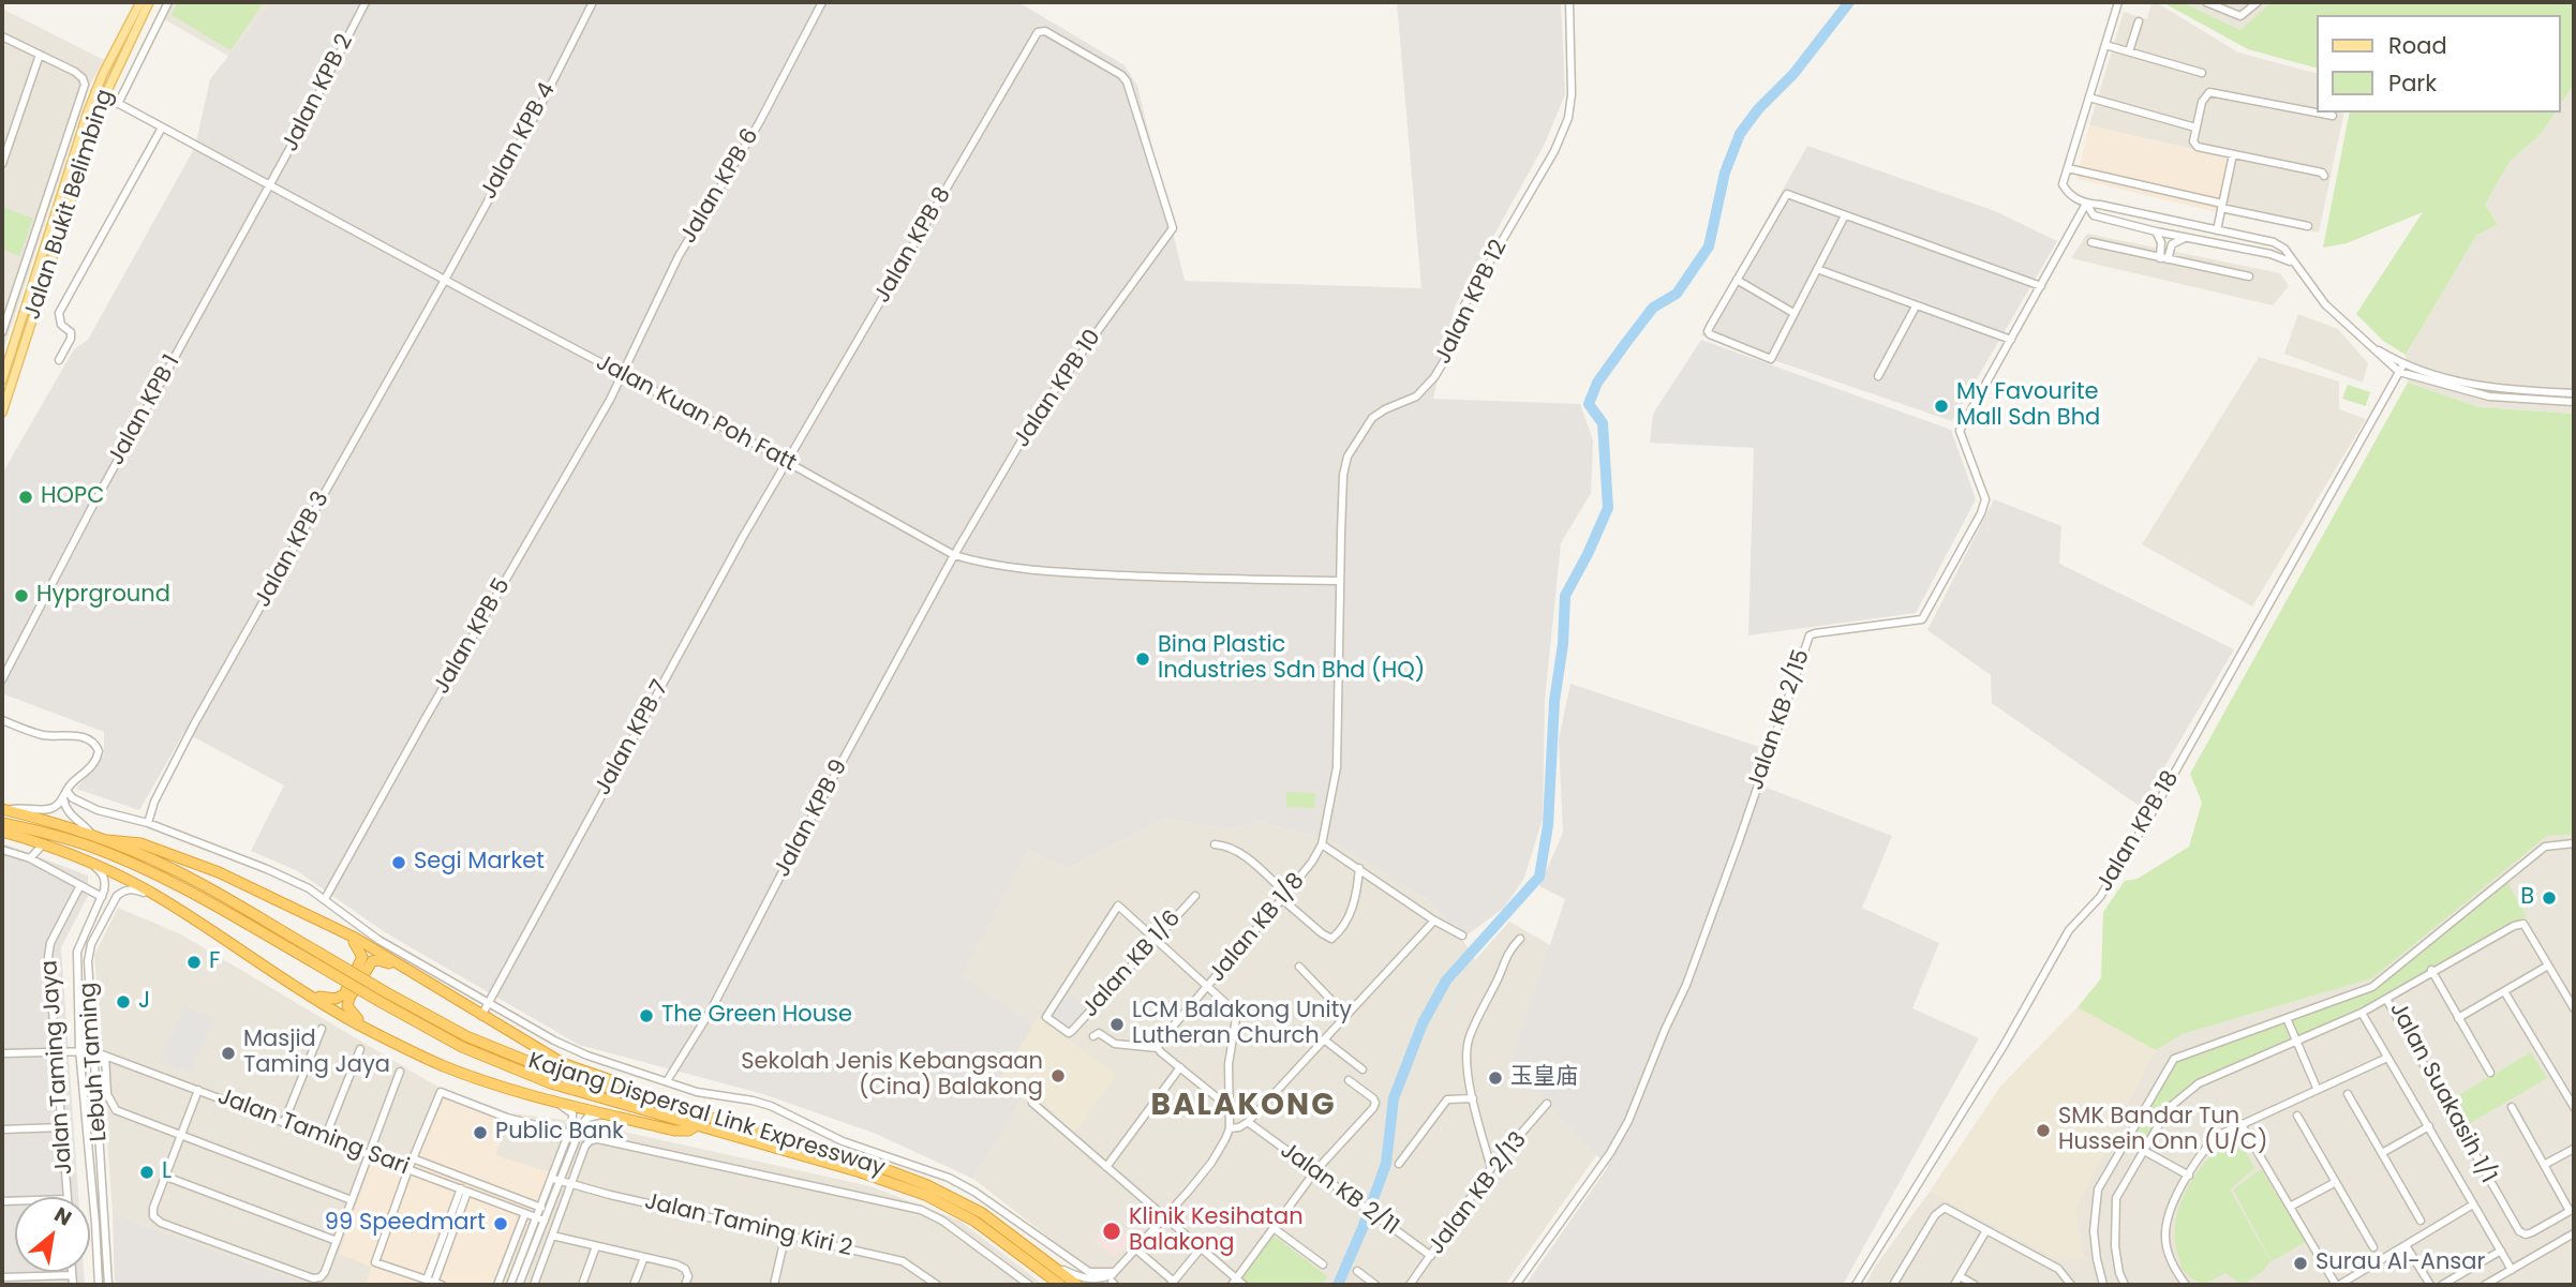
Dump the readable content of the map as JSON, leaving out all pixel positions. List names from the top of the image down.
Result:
{
  "streets": {
    "highway": ["Kajang Dispersal Link Expressway"],
    "main road": ["Jalan Bukit Belimbing"],
    "street": [
      "Jalan KPB 2",
      "Jalan KPB 4",
      "Jalan KPB 6",
      "Jalan KPB 8",
      "Jalan KPB 12",
      "Jalan KPB 10",
      "Jalan KPB 1",
      "Jalan Kuan Poh Fatt",
      "Jalan KPB 3",
      "Jalan KPB 5",
      "Jalan KB 2/15",
      "Jalan KPB 7",
      "Jalan KPB 9",
      "Jalan KPB 18",
      "Jalan KB 1/8",
      "Jalan KB 1/6",
      "Lebuh Taming",
      "Jalan Taming Jaya",
      "Jalan Suakasih 1/1",
      "Jalan Taming Sari",
      "Jalan KB 2/11",
      "Jalan KB 2/13",
      "Jalan Taming Kiri 2"
    ]
  },
  "crossings": [
    ["Jalan KPB 2", "Jalan KPB 1"],
    ["Jalan KPB 2", "Jalan Kuan Poh Fatt"],
    ["Jalan KPB 4", "Jalan Kuan Poh Fatt"],
    ["Jalan KPB 4", "Jalan KPB 3"],
    ["Jalan KPB 6", "Jalan Kuan Poh Fatt"],
    ["Jalan KPB 6", "Jalan KPB 5"],
    ["Jalan Bukit Belimbing", "Jalan Kuan Poh Fatt"],
    ["Jalan KPB 8", "Jalan KPB 10"],
    ["Jalan KPB 8", "Jalan Kuan Poh Fatt"],
    ["Jalan KPB 8", "Jalan KPB 7"],
    ["Jalan KPB 12", "Jalan Kuan Poh Fatt"],
    ["Jalan KPB 12", "Jalan KB 1/8"],
    ["Jalan KPB 10", "Jalan Kuan Poh Fatt"],
    ["Jalan KPB 10", "Jalan KPB 9"],
    ["Jalan KPB 1", "Jalan Kuan Poh Fatt"],
    ["Jalan Kuan Poh Fatt", "Jalan KPB 3"],
    ["Jalan Kuan Poh Fatt", "Jalan KPB 5"],
    ["Jalan Kuan Poh Fatt", "Jalan KPB 7"],
    ["Jalan Kuan Poh Fatt", "Jalan KPB 9"],
    ["Lebuh Taming", "Jalan Taming Sari"],
    ["Jalan Taming Jaya", "Jalan Taming Sari"],
    ["Jalan KB 2/11", "Jalan KB 2/13"]
  ],
  "districts": ["BALAKONG"],
  "places": [
    "My Favourite Mall Sdn Bhd",
    "HOPC",
    "Hyprground",
    "Bina Plastic Industries Sdn Bhd (HQ)",
    "Segi Market",
    "B",
    "F",
    "J",
    "The Green House",
    "LCM Balakong Unity Lutheran Church",
    "Masjid Taming Jaya",
    "Sekolah Jenis Kebangsaan (Cina) Balakong",
    "玉皇庙",
    "SMK Bandar Tun Hussein Onn (U/C)",
    "Public Bank",
    "L",
    "99 Speedmart",
    "Klinik Kesihatan Balakong",
    "Surau Al-Ansar"
  ],
  "legend": ["Road", "Park"],
  "north": "top right"
}
